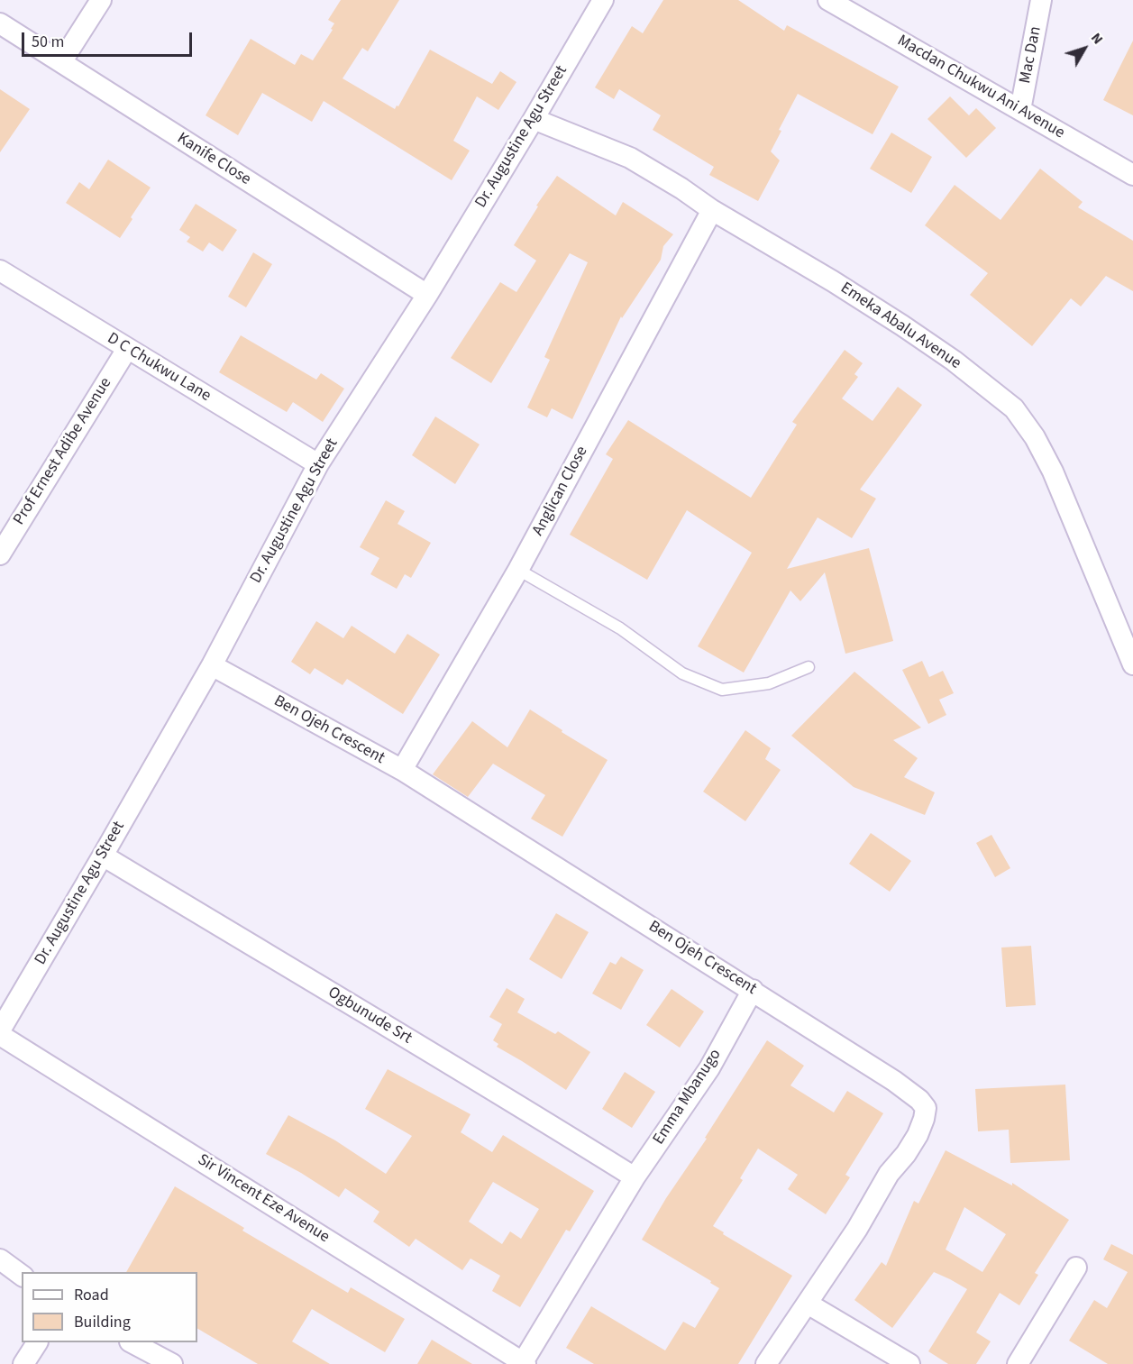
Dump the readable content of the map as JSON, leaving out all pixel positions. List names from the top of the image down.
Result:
{
  "streets": {
    "street": [
      "Mac Dan",
      "Macdan Chukwu Ani Avenue",
      "Dr. Augustine Agu Street",
      "Kanife Close",
      "Emeka Abalu Avenue",
      "D C Chukwu Lane",
      "Prof Ernest Adibe Avenue",
      "Anglican Close",
      "Ben Ojeh Crescent",
      "Ogbunude Srt",
      "Emma Mbanugo",
      "Sir Vincent Eze Avenue"
    ]
  },
  "crossings": [
    ["Mac Dan", "Macdan Chukwu Ani Avenue"],
    ["Dr. Augustine Agu Street", "Kanife Close"],
    ["Dr. Augustine Agu Street", "Emeka Abalu Avenue"],
    ["Dr. Augustine Agu Street", "D C Chukwu Lane"],
    ["Dr. Augustine Agu Street", "Ben Ojeh Crescent"],
    ["Dr. Augustine Agu Street", "Ogbunude Srt"],
    ["Dr. Augustine Agu Street", "Sir Vincent Eze Avenue"],
    ["Emeka Abalu Avenue", "Anglican Close"],
    ["D C Chukwu Lane", "Prof Ernest Adibe Avenue"],
    ["Anglican Close", "Ben Ojeh Crescent"],
    ["Ben Ojeh Crescent", "Emma Mbanugo"],
    ["Ogbunude Srt", "Emma Mbanugo"],
    ["Emma Mbanugo", "Sir Vincent Eze Avenue"]
  ],
  "legend": ["Road", "Building"],
  "scale_bar": "50 m",
  "north": "top right"
}
